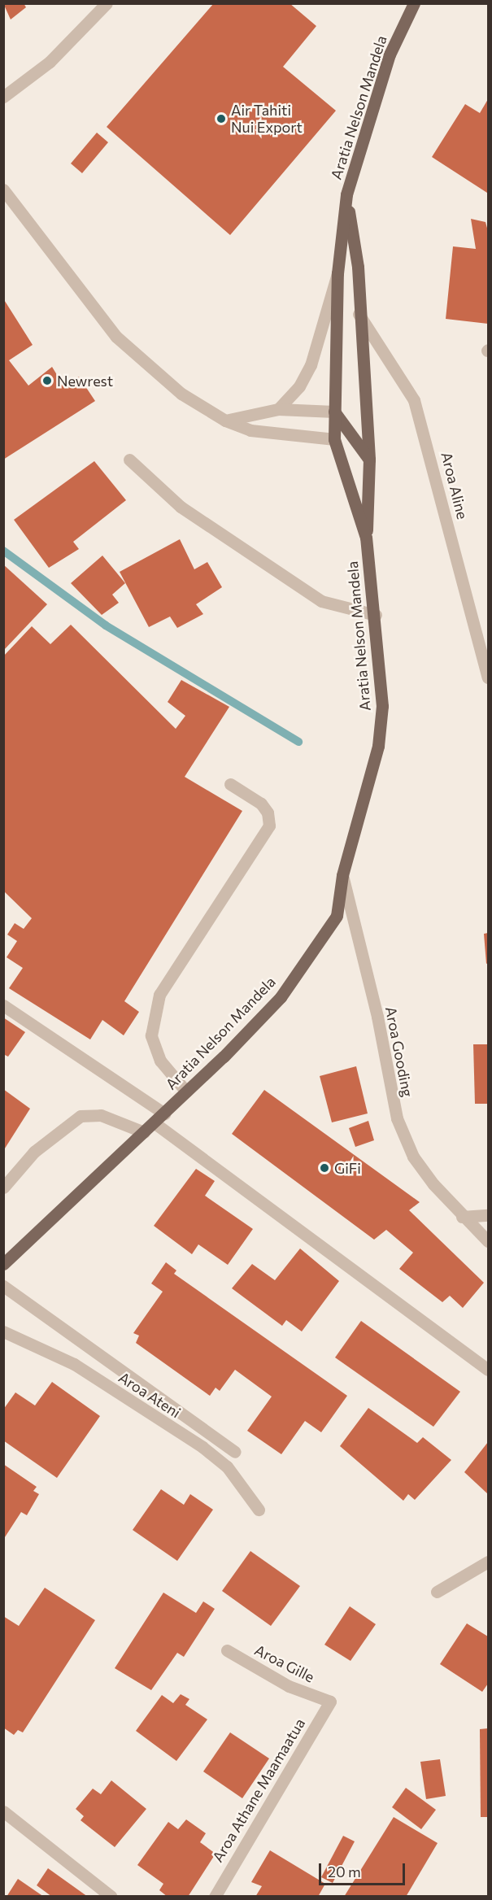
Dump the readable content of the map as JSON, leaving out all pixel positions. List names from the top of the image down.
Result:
{
  "streets": {
    "main road": ["Aratia Nelson Mandela"],
    "street": [
      "Aroa Aline",
      "Aroa Gooding",
      "Aroa Ateni",
      "Aroa Gille",
      "Aroa Athane Maamaatua"
    ]
  },
  "crossings": [
    ["Aratia Nelson Mandela", "Aroa Aline"],
    ["Aratia Nelson Mandela", "Aroa Gooding"],
    ["Aroa Gille", "Aroa Athane Maamaatua"]
  ],
  "places": ["Air Tahiti Nui Export", "Newrest", "GiFi"],
  "scale_bar": "20 m"
}
